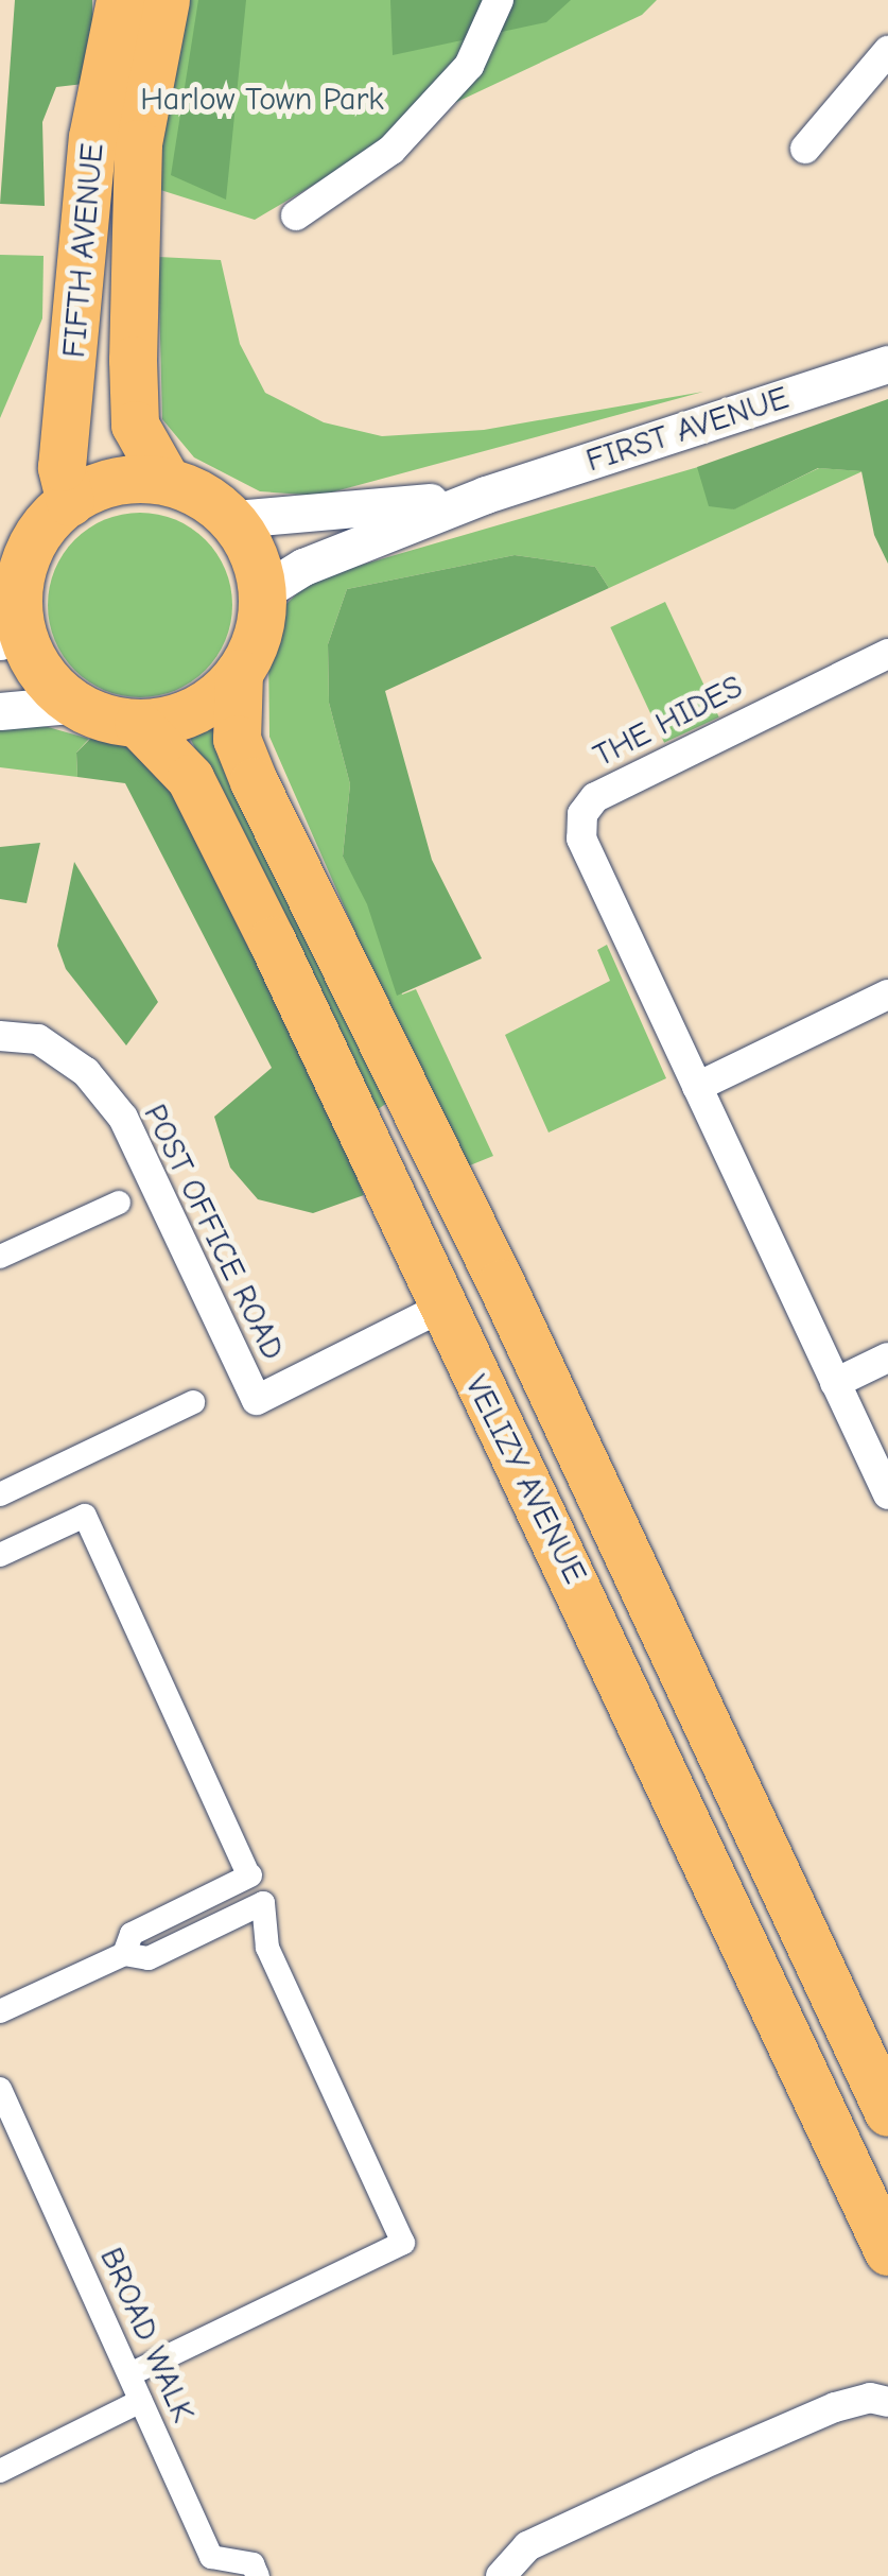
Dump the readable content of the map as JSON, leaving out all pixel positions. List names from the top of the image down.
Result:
{
  "streets": {
    "main road": ["FIFTH AVENUE", "VELIZY AVENUE"],
    "street": [
      "FIRST AVENUE",
      "THE HIDES",
      "POST OFFICE ROAD",
      "BROAD WALK"
    ]
  },
  "crossings": [
    ["FIFTH AVENUE", "FIRST AVENUE"],
    ["FIFTH AVENUE", "VELIZY AVENUE"],
    ["FIRST AVENUE", "VELIZY AVENUE"],
    ["POST OFFICE ROAD", "VELIZY AVENUE"]
  ],
  "parks": ["Harlow Town Park"]
}
